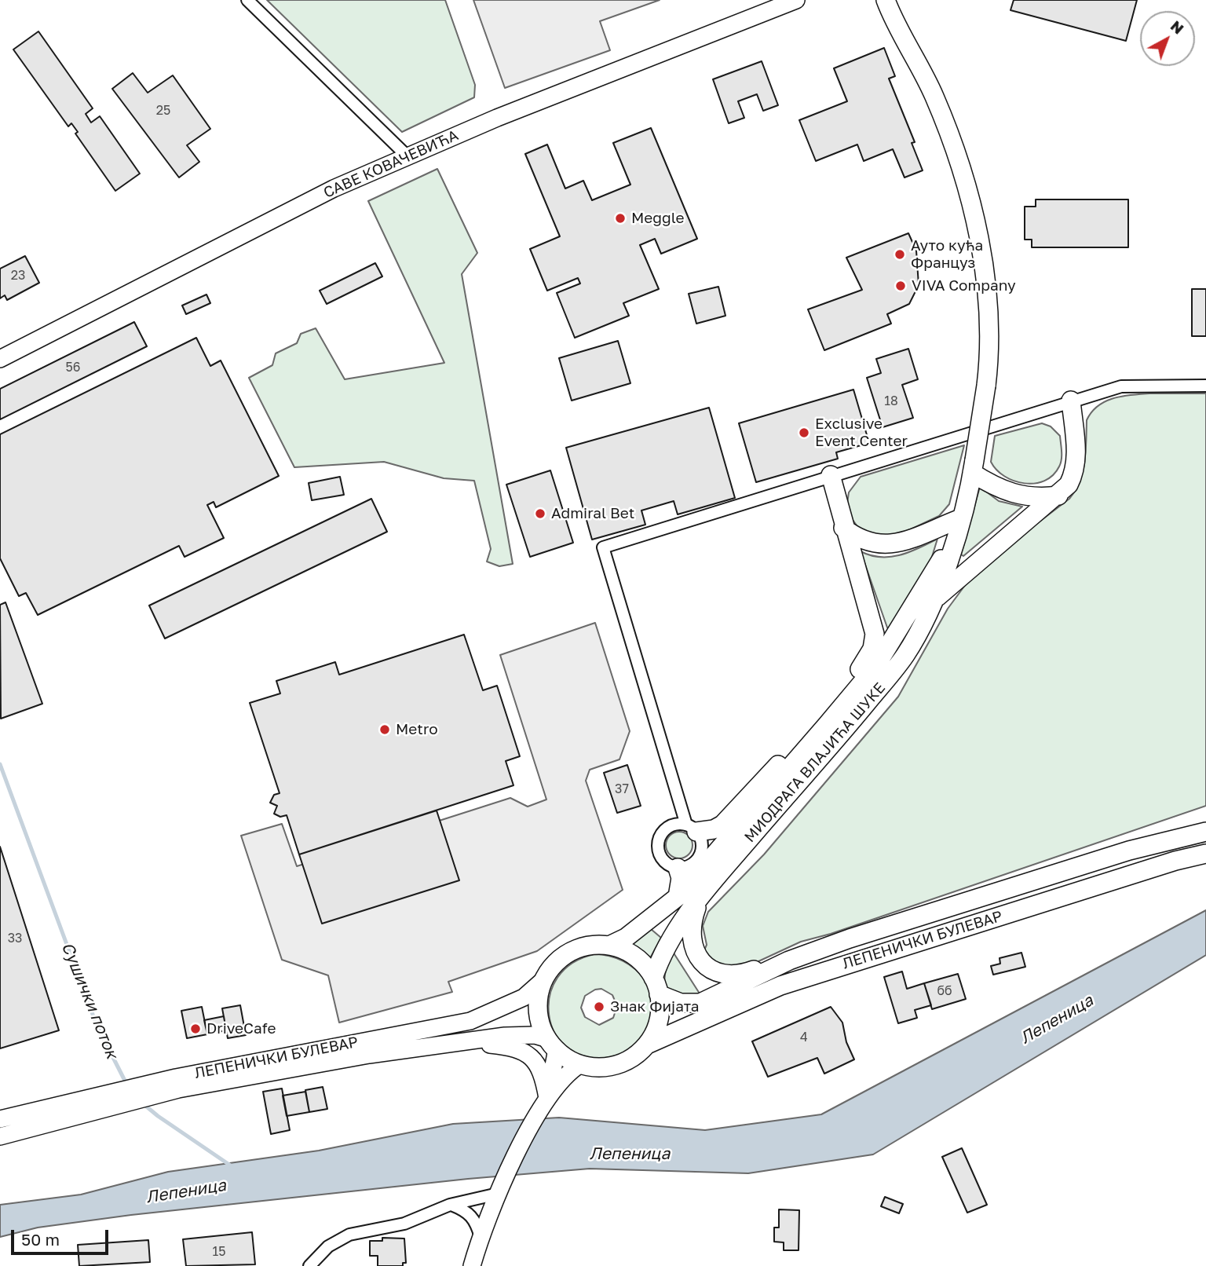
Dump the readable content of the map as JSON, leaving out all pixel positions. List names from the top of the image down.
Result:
{
  "streets": {
    "main road": ["САВЕ КОВАЧЕВИЋА", "МИОДРАГА ВЛАЈИЋА ШУКЕ", "ЛЕПЕНИЧКИ БУЛЕВАР"]
  },
  "crossings": [
    ["МИОДРАГА ВЛАЈИЋА ШУКЕ", "ЛЕПЕНИЧКИ БУЛЕВАР"]
  ],
  "water": ["Сушички поток", "Лепеница"],
  "places": [
    "Meggle",
    "Ауто кућа Француз",
    "VIVA Company",
    "Exclusive Event Center",
    "Admiral Bet",
    "Metro",
    "Знак Фијата",
    "DriveCafe"
  ],
  "house_numbers": [
    "25",
    "23",
    "56",
    "18",
    "37",
    "33",
    "бб",
    "4",
    "15"
  ],
  "scale_bar": "50 m",
  "north": "top right"
}
